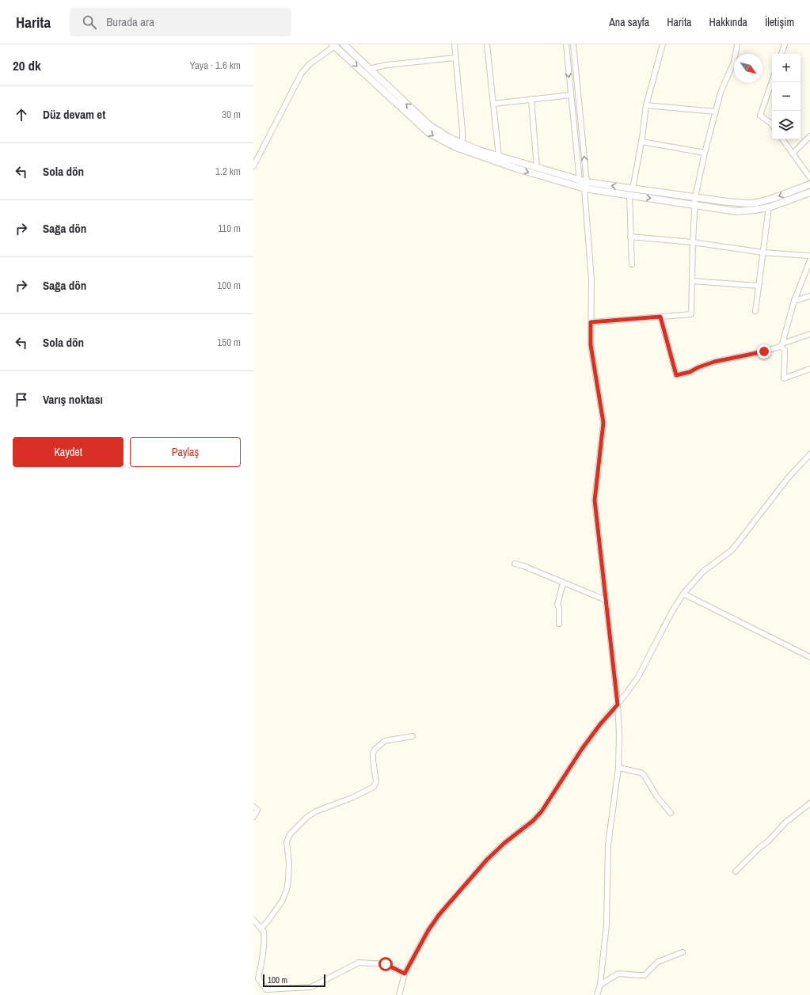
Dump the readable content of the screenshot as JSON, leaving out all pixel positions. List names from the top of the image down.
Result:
{
  "scale_bar": "100 m",
  "north": "bottom right",
  "page": {
    "header": "Harita",
    "search": "Burada ara",
    "nav": [
      "Ana sayfa",
      "Harita",
      "Hakkında",
      "İletişim"
    ],
    "heading": ["20 dk", "Yaya · 1.6 km"],
    "map_buttons": ["+", "−"],
    "list": [
      ["Düz devam et", "30 m"],
      ["Sola dön", "1.2 km"],
      ["Sağa dön", "110 m"],
      ["Sağa dön", "100 m"],
      ["Sola dön", "150 m"],
      "Varış noktası"
    ],
    "buttons": ["Kaydet", "Paylaş"],
    "scale": "100 m"
  }
}
